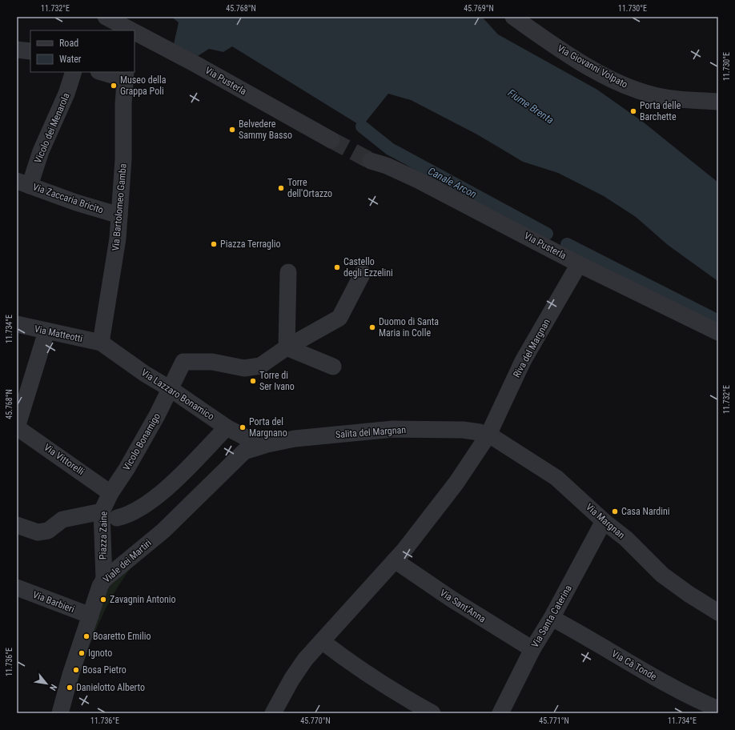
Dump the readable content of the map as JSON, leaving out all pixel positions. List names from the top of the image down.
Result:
{
  "streets": {
    "street": [
      "Via Giovanni Volpato",
      "Via Pusterla",
      "Vicolo dei Menarola",
      "Via Zaccaria Bricito",
      "Via Bartolomeo Gamba",
      "Via Matteotti",
      "Riva del Margnan",
      "Via Lazzaro Bonamico",
      "Salita del Margnan",
      "Vicolo Bonamigo",
      "Via Vittorelli",
      "Via Margnan",
      "Piazza Zaine",
      "Viale dei Martiri",
      "Via Barbieri",
      "Via Sant'Anna",
      "Via Santa Caterina",
      "Via Cà Tonde"
    ]
  },
  "crossings": [
    ["Via Pusterla", "Riva del Margnan"],
    ["Vicolo dei Menarola", "Via Zaccaria Bricito"],
    ["Via Zaccaria Bricito", "Via Bartolomeo Gamba"],
    ["Via Bartolomeo Gamba", "Via Matteotti"],
    ["Via Bartolomeo Gamba", "Via Lazzaro Bonamico"],
    ["Via Matteotti", "Via Lazzaro Bonamico"],
    ["Riva del Margnan", "Salita del Margnan"],
    ["Riva del Margnan", "Via Margnan"],
    ["Via Lazzaro Bonamico", "Salita del Margnan"],
    ["Via Lazzaro Bonamico", "Vicolo Bonamigo"],
    ["Via Lazzaro Bonamico", "Viale dei Martiri"],
    ["Salita del Margnan", "Via Margnan"],
    ["Salita del Margnan", "Viale dei Martiri"],
    ["Vicolo Bonamigo", "Via Vittorelli"],
    ["Vicolo Bonamigo", "Piazza Zaine"],
    ["Via Vittorelli", "Piazza Zaine"],
    ["Via Margnan", "Via Santa Caterina"],
    ["Piazza Zaine", "Viale dei Martiri"],
    ["Viale dei Martiri", "Via Barbieri"],
    ["Via Sant'Anna", "Via Santa Caterina"],
    ["Via Santa Caterina", "Via Cà Tonde"]
  ],
  "water": ["Fiume Brenta", "Canale Arcon"],
  "places": [
    "Museo della Grappa Poli",
    "Porta delle Barchette",
    "Belvedere Sammy Basso",
    "Torre dell'Ortazzo",
    "Piazza Terraglio",
    "Castello degli Ezzelini",
    "Duomo di Santa Maria in Colle",
    "Torre di Ser Ivano",
    "Porta del Margnano",
    "Casa Nardini",
    "Zavagnin Antonio",
    "Boaretto Emilio",
    "Ignoto",
    "Bosa Pietro",
    "Danielotto Alberto"
  ],
  "legend": ["Road", "Water"],
  "north": "bottom right",
  "coordinates": [
    "11.732°E",
    "45.768°N",
    "45.769°N",
    "11.730°E",
    "11.734°E",
    "11.736°E",
    "45.770°N",
    "45.771°N"
  ]
}
